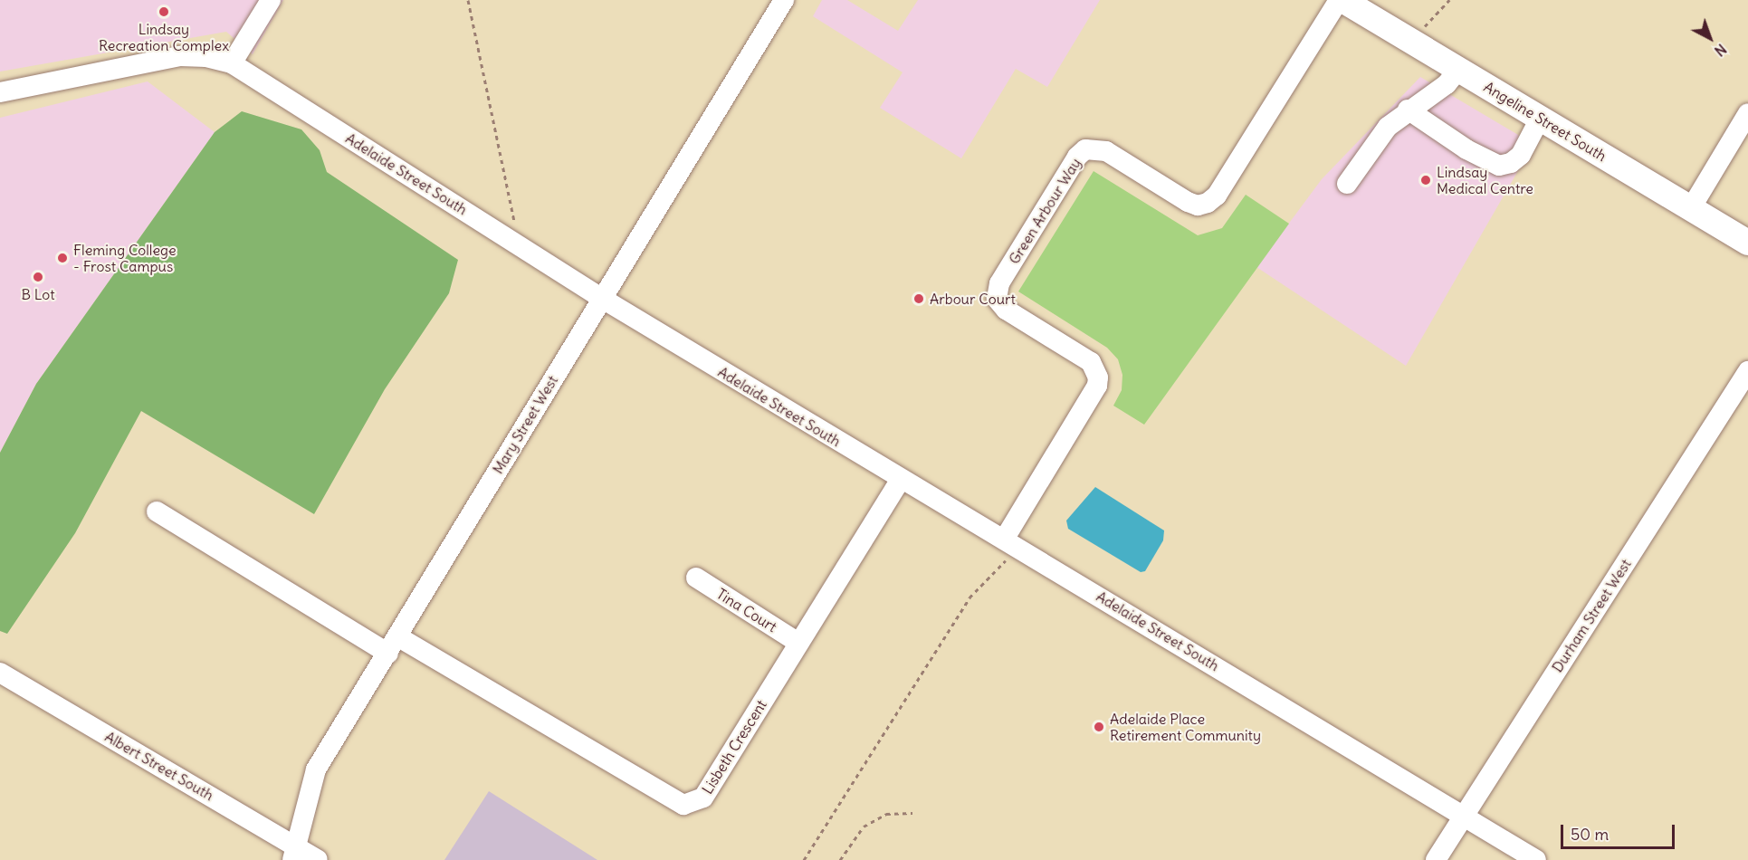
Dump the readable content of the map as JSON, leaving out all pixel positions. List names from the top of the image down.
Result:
{
  "streets": {
    "main road": ["Angeline Street South"],
    "street": [
      "Adelaide Street South",
      "Green Arbour Way",
      "Mary Street West",
      "Tina Court",
      "Durham Street West",
      "Lisbeth Crescent",
      "Albert Street South"
    ]
  },
  "crossings": [
    ["Angeline Street South", "Green Arbour Way"],
    ["Adelaide Street South", "Green Arbour Way"],
    ["Adelaide Street South", "Mary Street West"],
    ["Adelaide Street South", "Durham Street West"],
    ["Adelaide Street South", "Lisbeth Crescent"],
    ["Mary Street West", "Lisbeth Crescent"],
    ["Mary Street West", "Albert Street South"],
    ["Tina Court", "Lisbeth Crescent"]
  ],
  "places": [
    "Lindsay Recreation Complex",
    "Lindsay Medical Centre",
    "Fleming College - Frost Campus",
    "B Lot",
    "Arbour Court",
    "Adelaide Place Retirement Community"
  ],
  "scale_bar": "50 m",
  "north": "bottom right"
}
